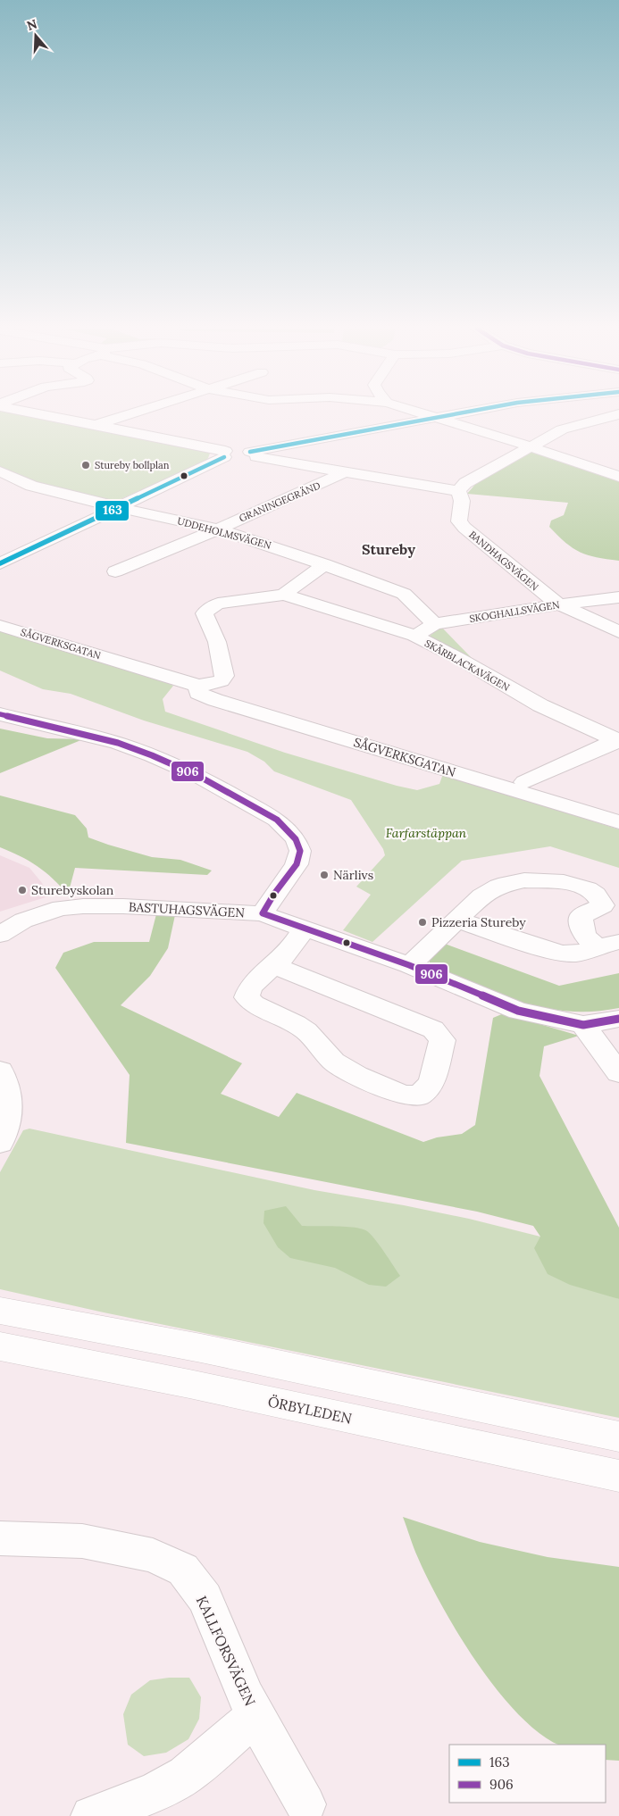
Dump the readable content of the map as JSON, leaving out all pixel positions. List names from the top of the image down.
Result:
{
  "streets": {
    "main road": ["ÖRBYLEDEN"],
    "street": [
      "GRANINGEGRÄND",
      "UDDEHOLMSVÄGEN",
      "BANDHAGSVÄGEN",
      "SKOGHALLSVÄGEN",
      "SÅGVERKSGATAN",
      "SKÄRBLACKAVÄGEN",
      "BASTUHAGSVÄGEN",
      "KALLFORSVÄGEN"
    ]
  },
  "crossings": [
    ["GRANINGEGRÄND", "UDDEHOLMSVÄGEN"],
    ["UDDEHOLMSVÄGEN", "SKOGHALLSVÄGEN"],
    ["BANDHAGSVÄGEN", "SKOGHALLSVÄGEN"],
    ["SKOGHALLSVÄGEN", "SKÄRBLACKAVÄGEN"]
  ],
  "districts": ["Stureby"],
  "parks": ["Farfarstäppan"],
  "places": [
    "Stureby bollplan",
    "Närlivs",
    "Sturebyskolan",
    "Pizzeria Stureby"
  ],
  "lines": ["transit line 163", "transit line 906"],
  "legend": ["163", "906"],
  "north": "top"
}
